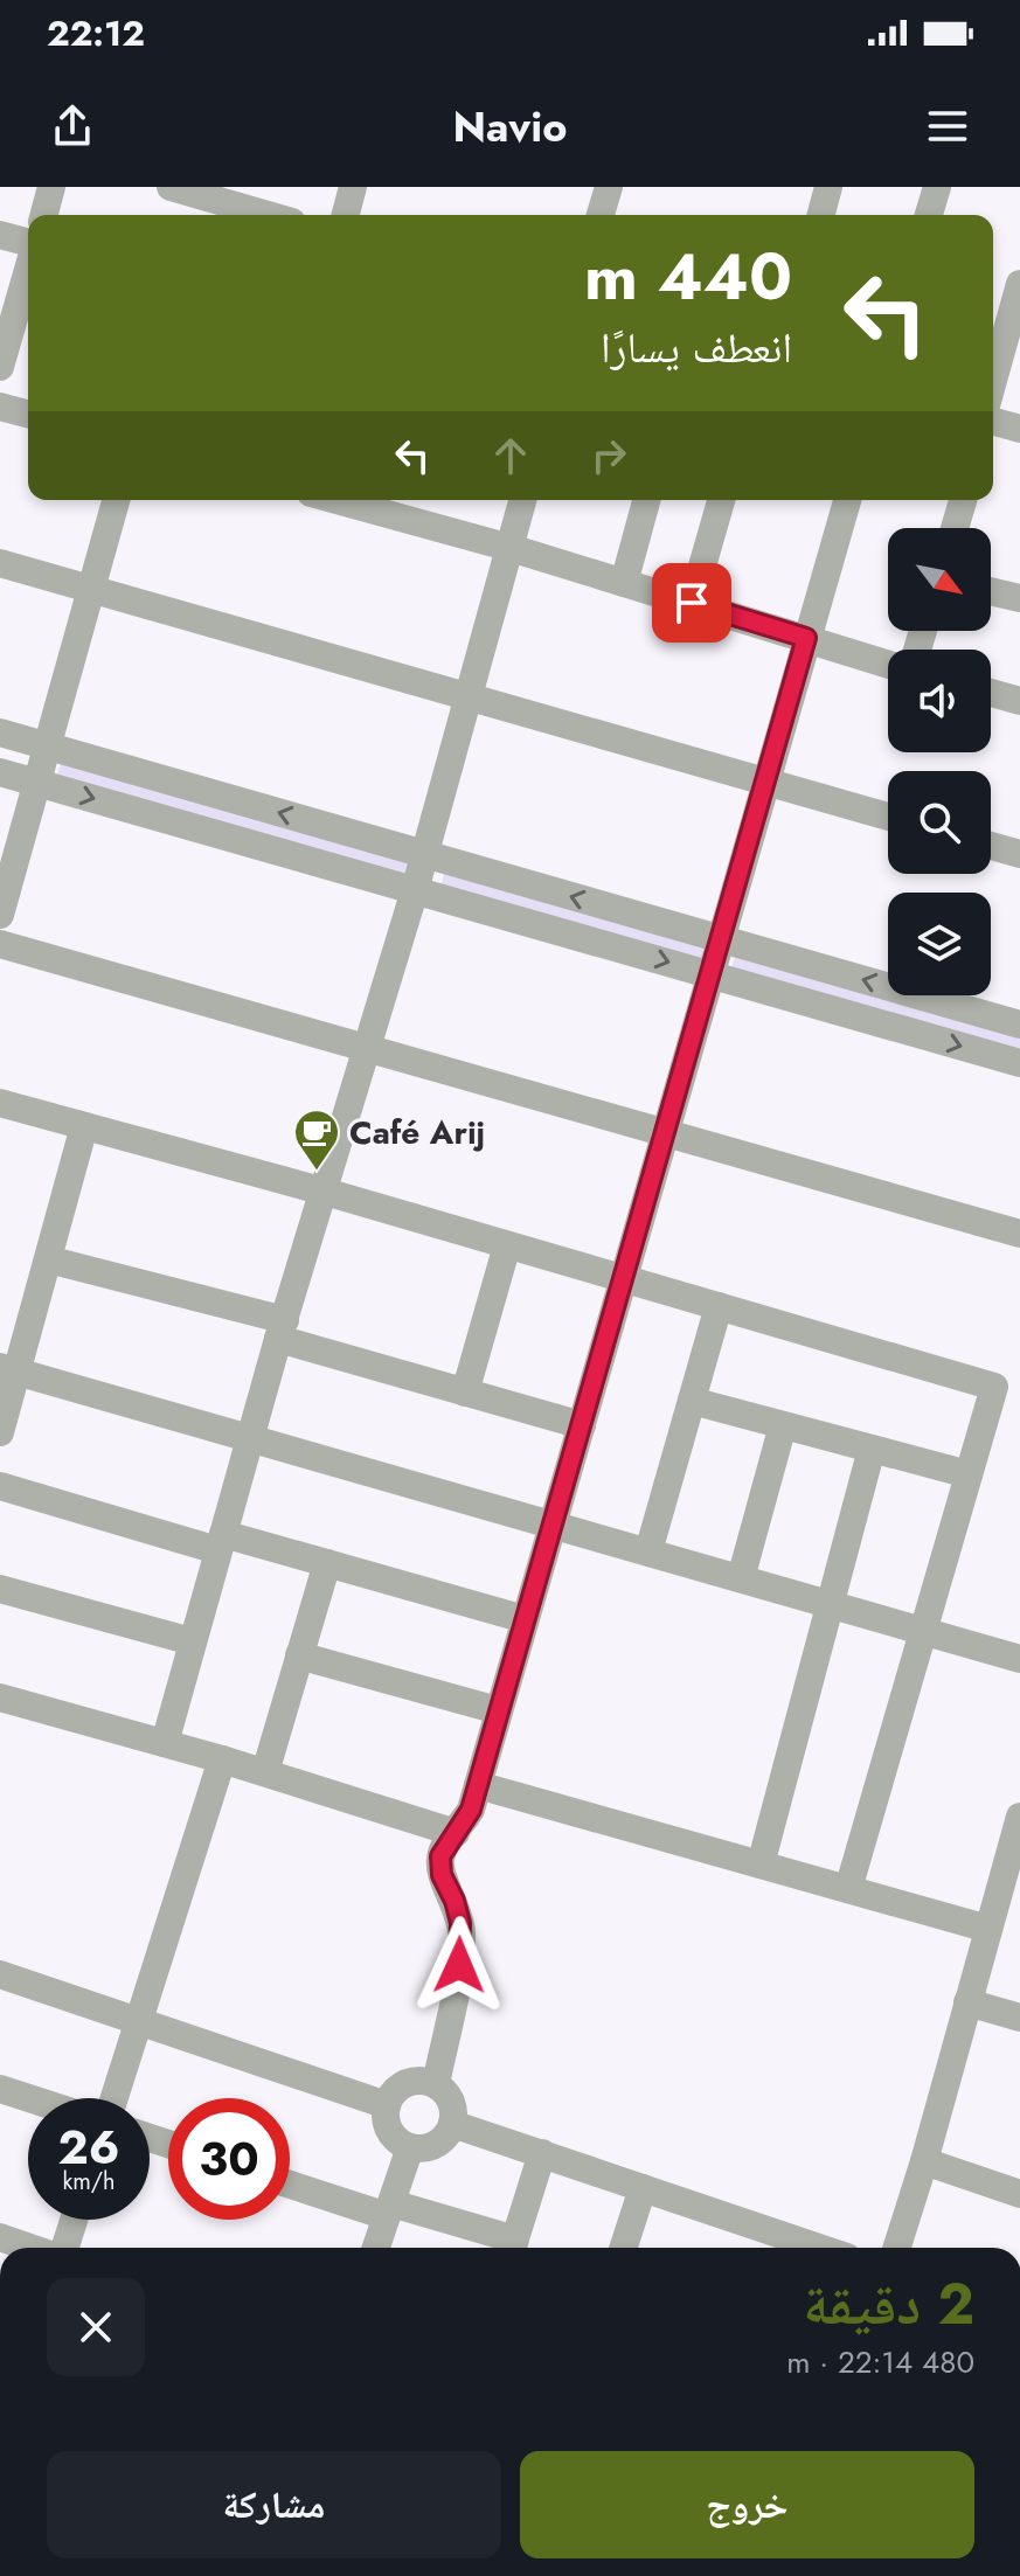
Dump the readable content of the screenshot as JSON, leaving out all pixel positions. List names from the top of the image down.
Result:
{
  "places": {
    "cafe": ["Café Arij"]
  },
  "north": "bottom right",
  "page": {
    "status": "22:12",
    "header": "Navio",
    "turn": ["440 m", "انعطف يسارًا"],
    "speed": "26 km/h",
    "limit": "30",
    "heading": ["2 دقيقة", "480 m · 22:14"],
    "buttons": ["خروج", "مشاركة"]
  }
}
